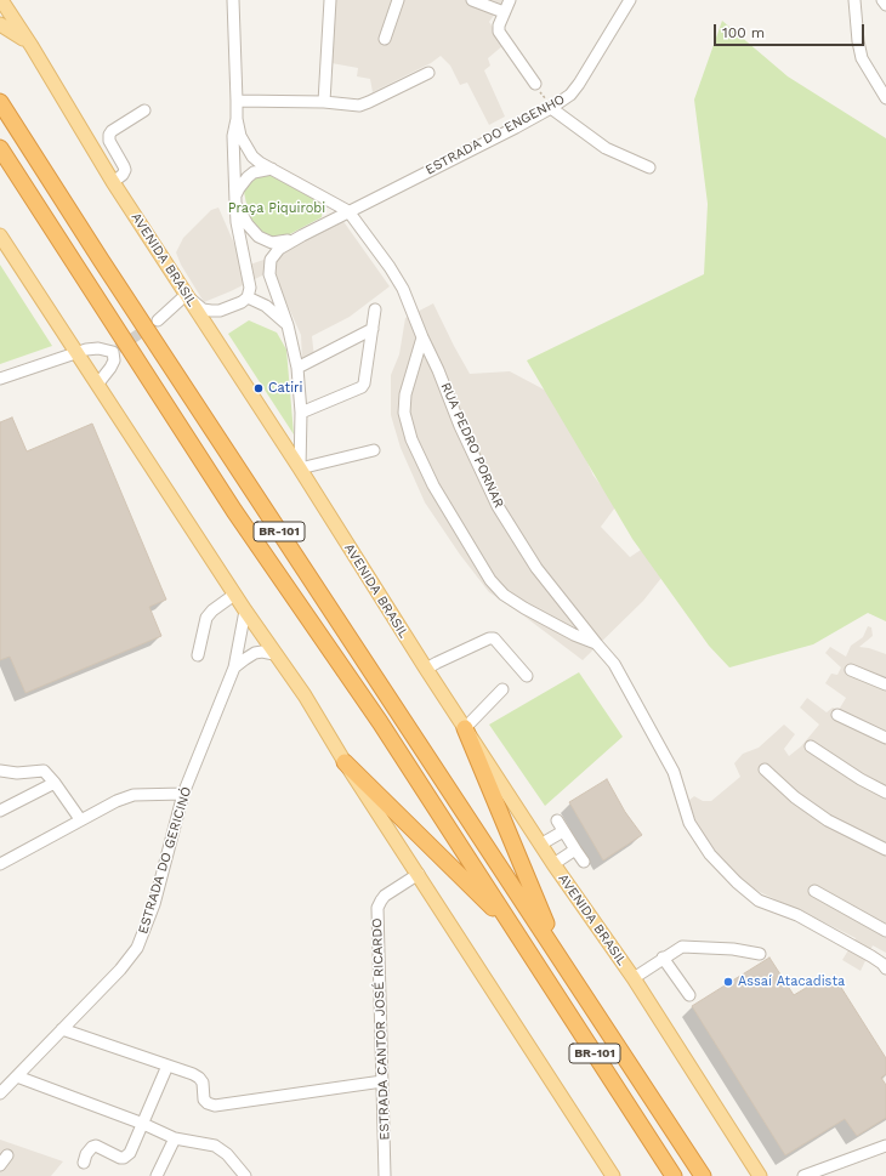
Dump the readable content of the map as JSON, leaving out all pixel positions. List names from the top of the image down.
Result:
{
  "streets": {
    "highway": ["BR-101"],
    "main road": ["AVENIDA BRASIL"],
    "street": [
      "ESTRADA DO ENGENHO",
      "RUA PEDRO PORNAR",
      "ESTRADA DO GERICINÓ",
      "ESTRADA CANTOR JOSÉ RICARDO"
    ]
  },
  "crossings": [
    ["ESTRADA DO ENGENHO", "RUA PEDRO PORNAR"]
  ],
  "parks": ["Praça Piquirobi"],
  "places": ["Catiri", "Assaí Atacadista"],
  "scale_bar": "100 m"
}
